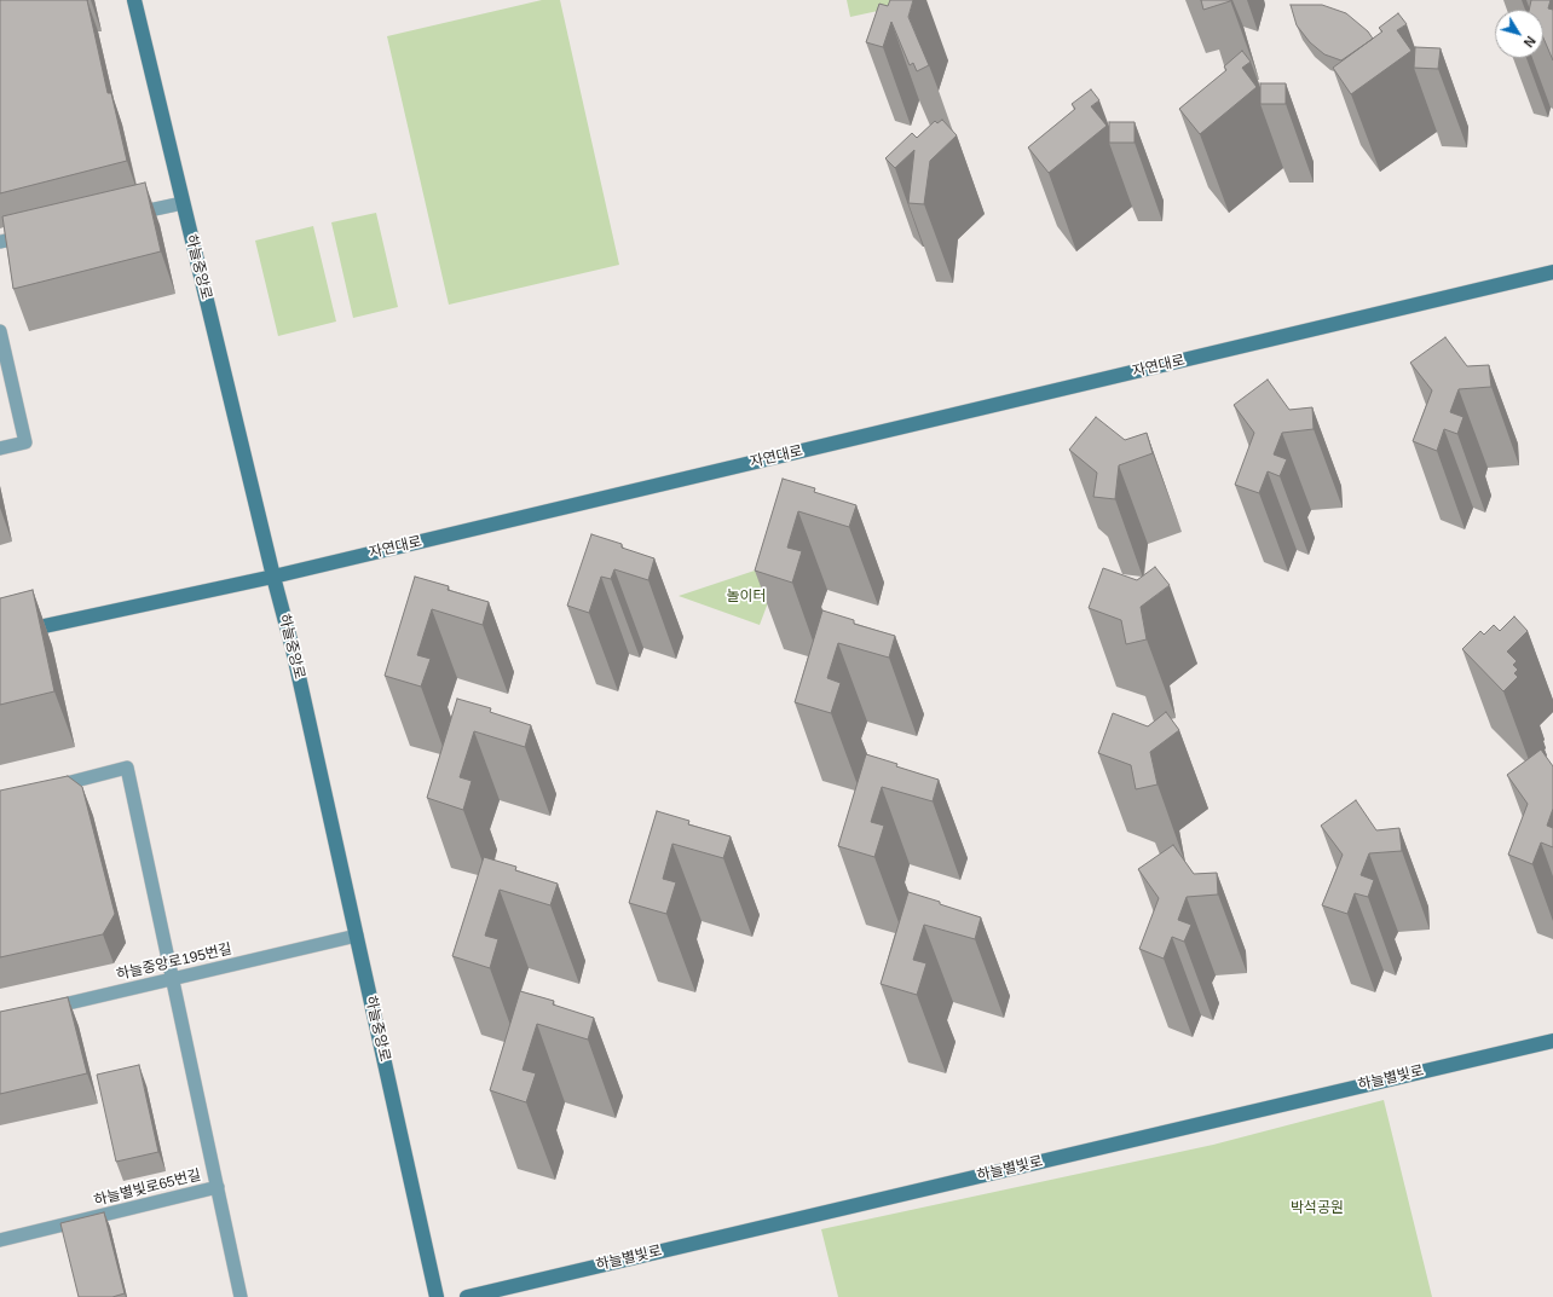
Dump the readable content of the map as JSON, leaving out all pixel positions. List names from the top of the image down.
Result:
{
  "streets": {
    "street": [
      "하늘중앙로",
      "자연대로",
      "하늘중앙로195번길",
      "하늘별빛로",
      "하늘별빛로65번길"
    ]
  },
  "crossings": [
    ["하늘중앙로", "자연대로"],
    ["하늘중앙로", "하늘중앙로195번길"]
  ],
  "parks": ["놀이터", "박석공원"],
  "north": "bottom right"
}
